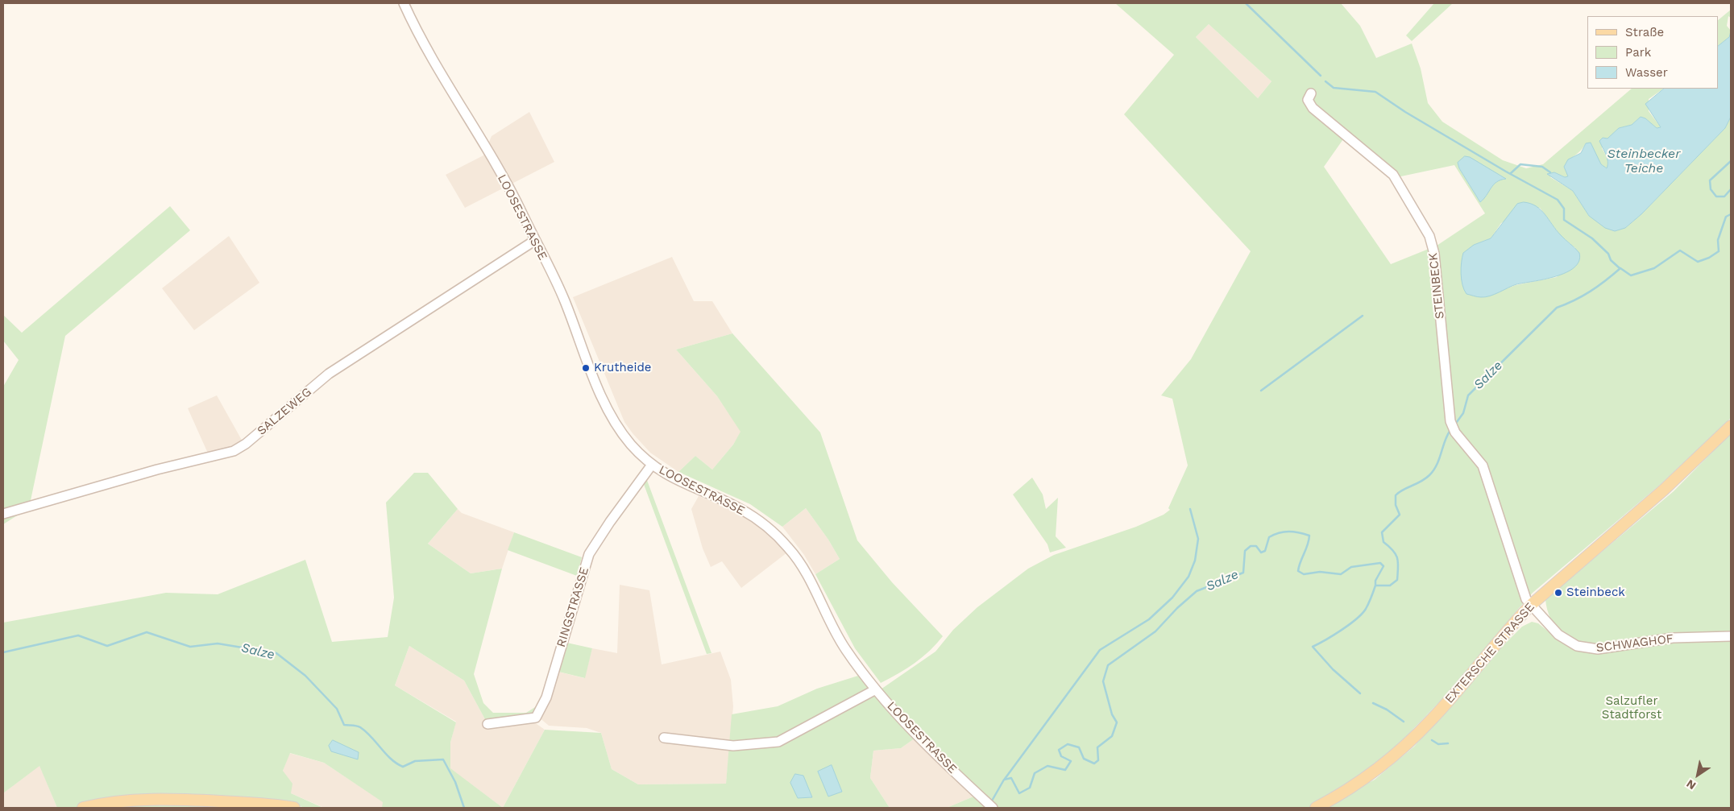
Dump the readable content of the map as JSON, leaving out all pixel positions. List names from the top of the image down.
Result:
{
  "streets": {
    "main road": ["EXTERSCHE STRASSE"],
    "street": [
      "LOOSESTRASSE",
      "STEINBECK",
      "SALZEWEG",
      "RINGSTRASSE",
      "SCHWAGHOF"
    ]
  },
  "crossings": [
    ["LOOSESTRASSE", "SALZEWEG"],
    ["LOOSESTRASSE", "RINGSTRASSE"],
    ["STEINBECK", "SCHWAGHOF"],
    ["STEINBECK", "EXTERSCHE STRASSE"],
    ["SCHWAGHOF", "EXTERSCHE STRASSE"]
  ],
  "water": ["Steinbecker Teiche", "Salze"],
  "parks": ["Salzufler Stadtforst"],
  "places": ["Krutheide", "Steinbeck"],
  "legend": ["Straße", "Park", "Wasser"],
  "north": "bottom left"
}
